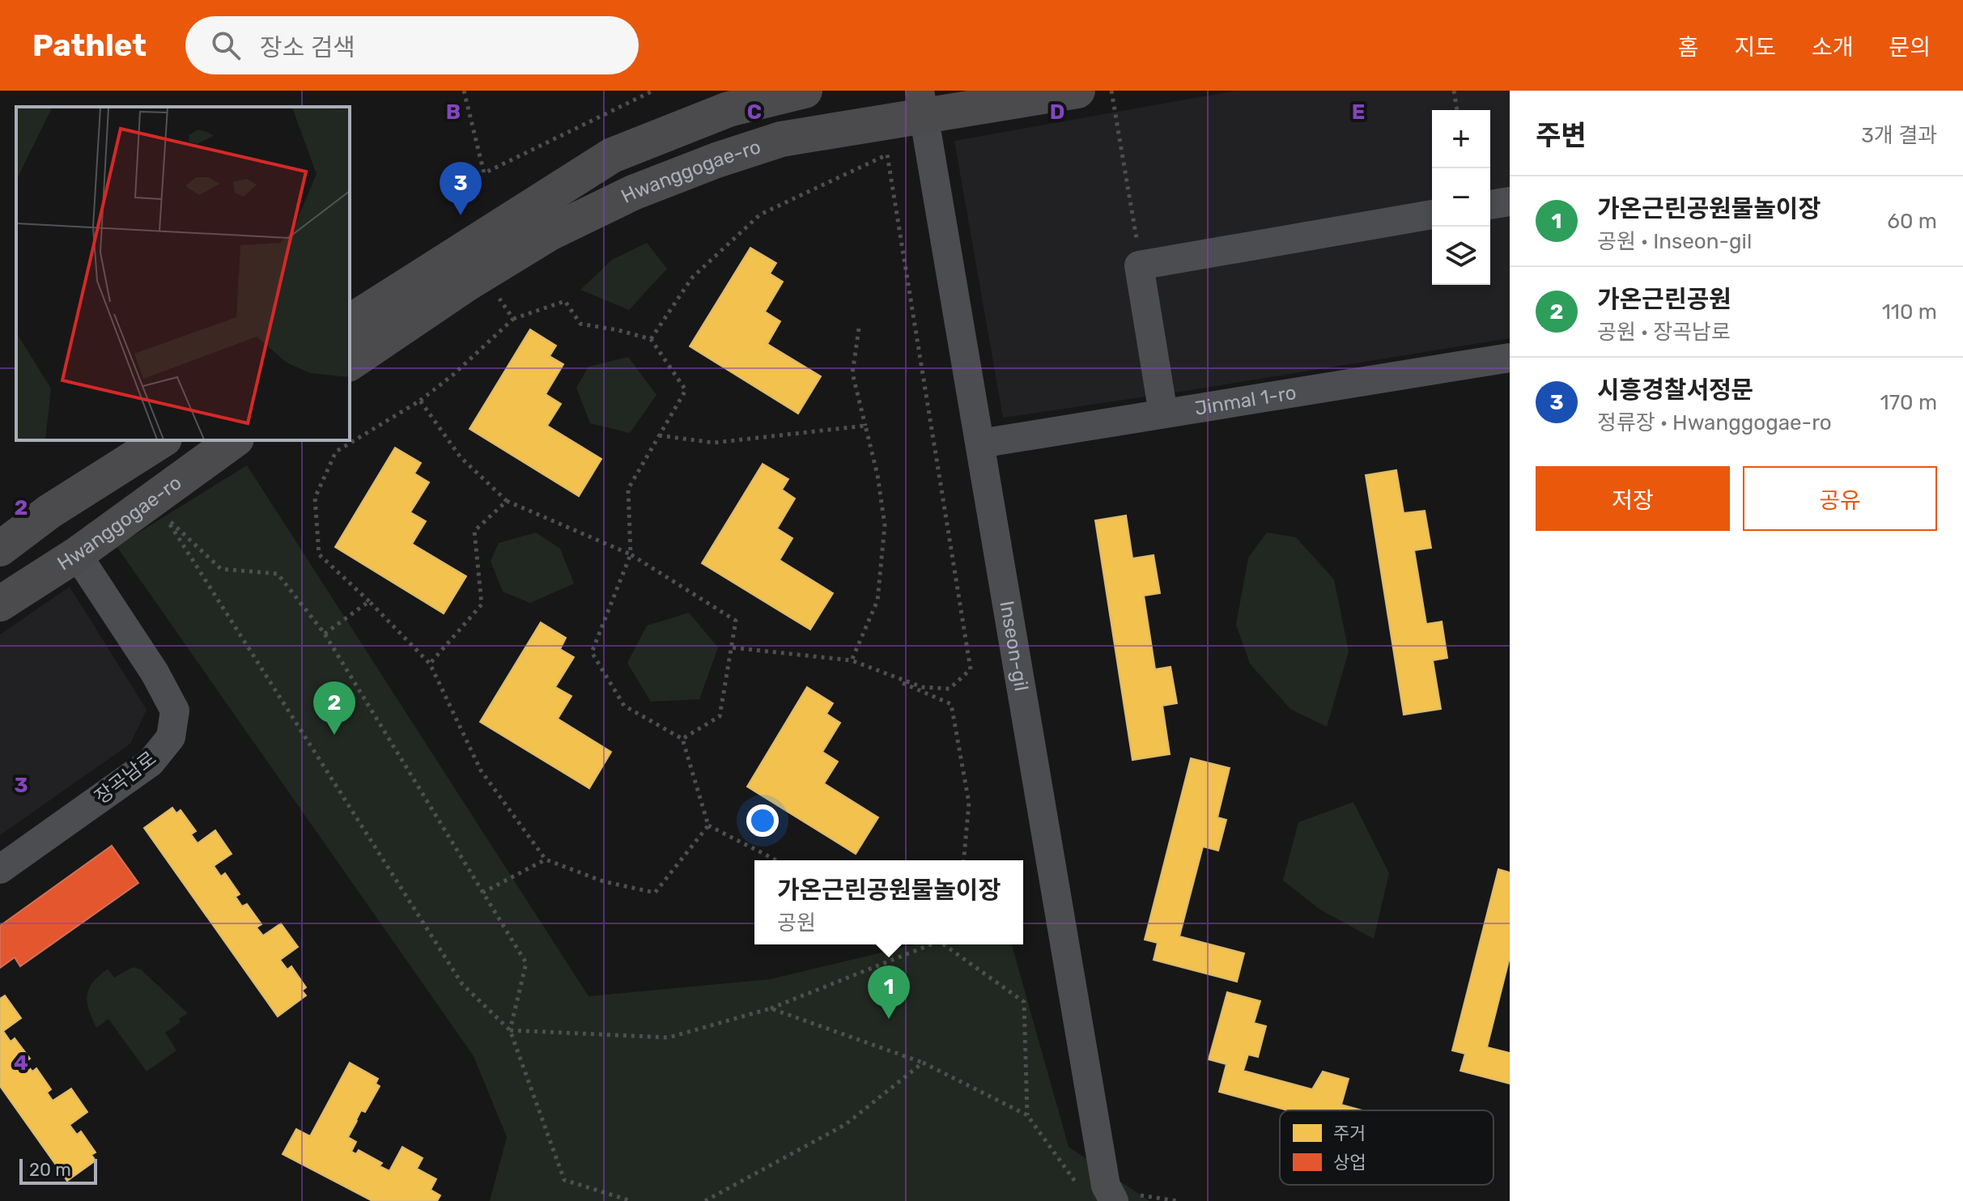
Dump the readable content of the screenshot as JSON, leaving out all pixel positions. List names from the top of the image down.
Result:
{
  "streets": {
    "main road": ["Hwanggogae-ro"],
    "street": ["Jinmal 1-ro", "Inseon-gil", "장곡남로"]
  },
  "crossings": [
    ["Hwanggogae-ro", "Inseon-gil"],
    ["Hwanggogae-ro", "장곡남로"],
    ["Jinmal 1-ro", "Inseon-gil"]
  ],
  "legend": ["주거", "상업"],
  "scale_bar": "20 m",
  "page": {
    "header": "Pathlet",
    "search": "장소 검색",
    "nav": [
      "홈",
      "지도",
      "소개",
      "문의"
    ],
    "heading": ["주변", "3개 결과"],
    "map_buttons": ["+", "−"],
    "pins": ["3", "2", "1"],
    "list": [
      {
        "mark": "1",
        "name": "가온근린공원물놀이장",
        "note": "공원 · Inseon-gil",
        "value": "60 m"
      },
      {
        "mark": "2",
        "name": "가온근린공원",
        "note": "공원 · 장곡남로",
        "value": "110 m"
      },
      {
        "mark": "3",
        "name": "시흥경찰서정문",
        "note": "정류장 · Hwanggogae-ro",
        "value": "170 m"
      }
    ],
    "buttons": ["저장", "공유"],
    "popup": ["가온근린공원물놀이장", "공원"],
    "scale": "20 m"
  },
  "grid": {
    "columns": [
      "B",
      "C",
      "D",
      "E"
    ],
    "rows": ["2", "3", "4"]
  }
}
